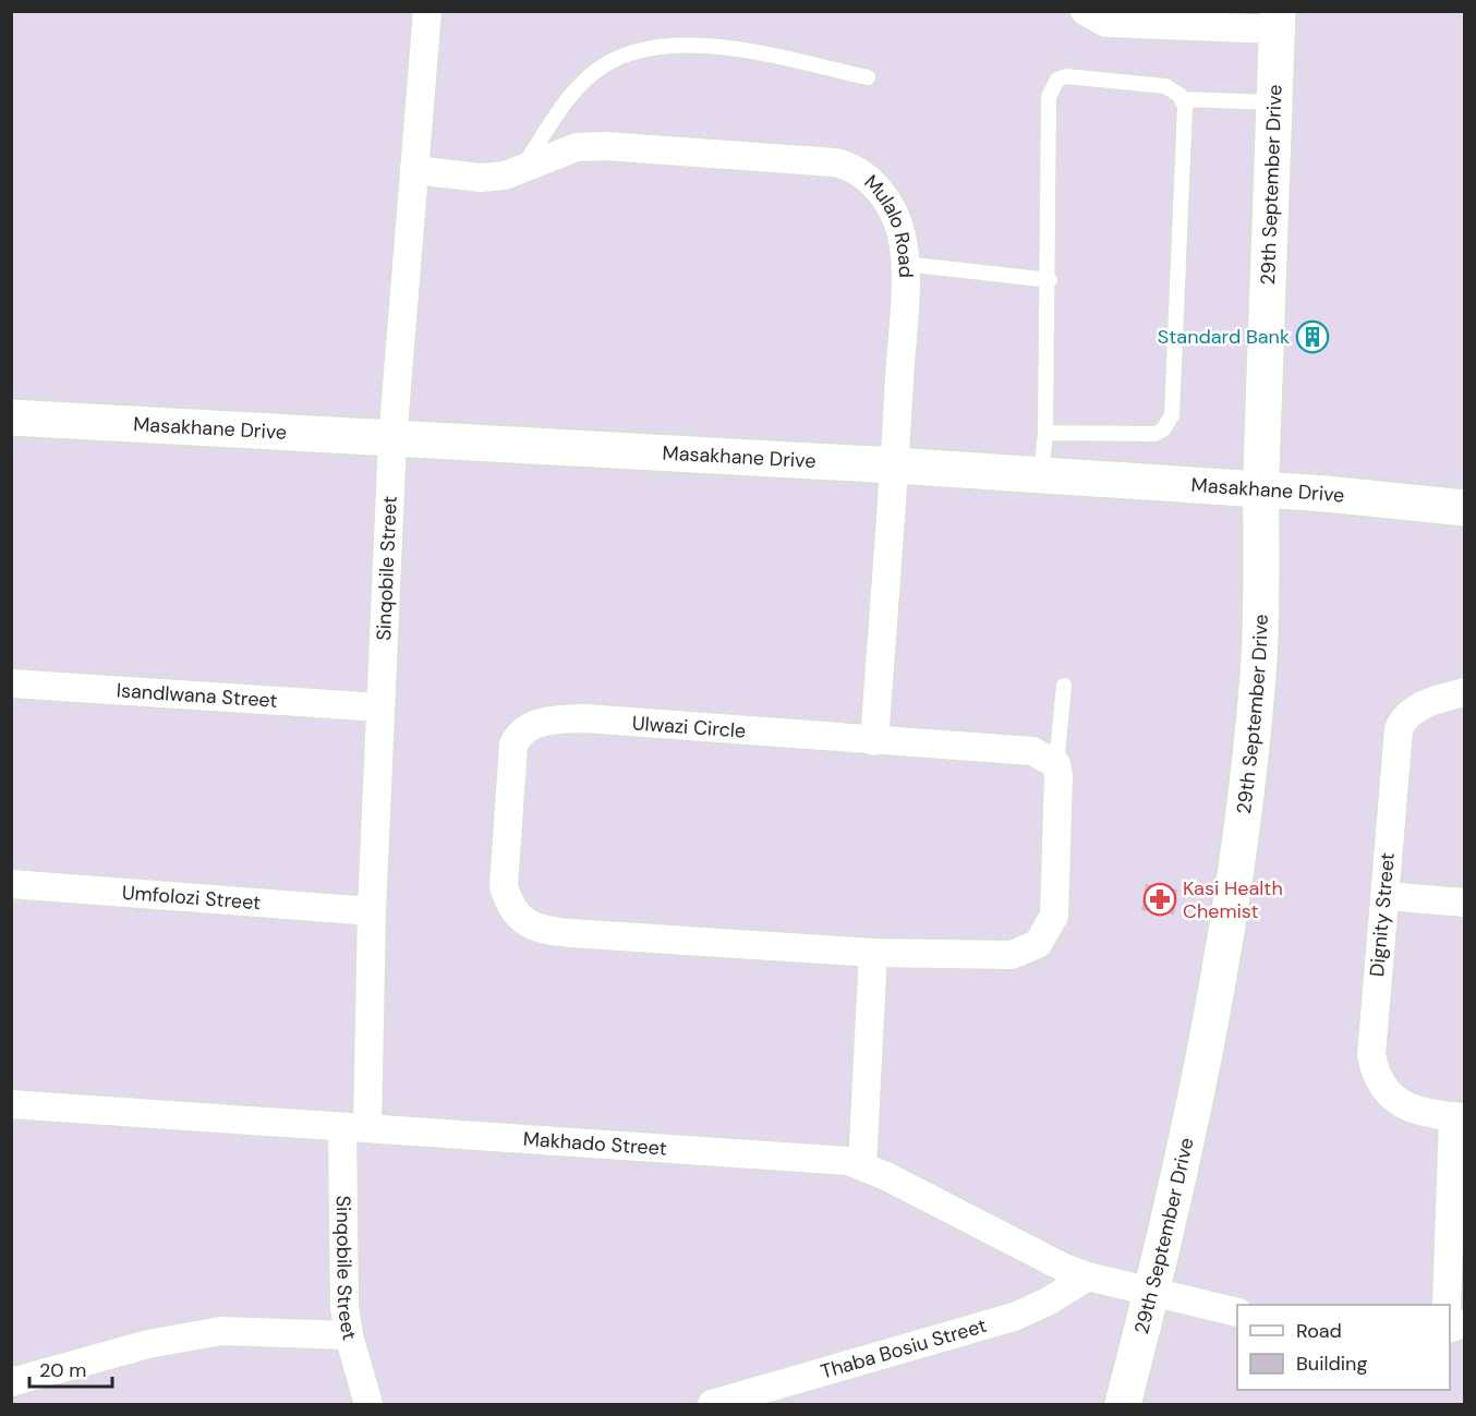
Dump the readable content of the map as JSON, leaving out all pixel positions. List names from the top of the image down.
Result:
{
  "streets": {
    "street": [
      "29th September Drive",
      "Mulalo Road",
      "Masakhane Drive",
      "Sinqobile Street",
      "Isandlwana Street",
      "Ulwazi Circle",
      "Umfolozi Street",
      "Dignity Street",
      "Makhado Street",
      "Thaba Bosiu Street"
    ]
  },
  "crossings": [
    ["29th September Drive", "Masakhane Drive"],
    ["29th September Drive", "Makhado Street"],
    ["Mulalo Road", "Masakhane Drive"],
    ["Mulalo Road", "Sinqobile Street"],
    ["Mulalo Road", "Ulwazi Circle"],
    ["Masakhane Drive", "Sinqobile Street"],
    ["Sinqobile Street", "Isandlwana Street"],
    ["Sinqobile Street", "Umfolozi Street"],
    ["Sinqobile Street", "Makhado Street"],
    ["Makhado Street", "Thaba Bosiu Street"]
  ],
  "places": {
    "building": ["Standard Bank"],
    "pharmacy": ["Kasi Health Chemist"]
  },
  "legend": ["Road", "Building"],
  "scale_bar": "20 m"
}
